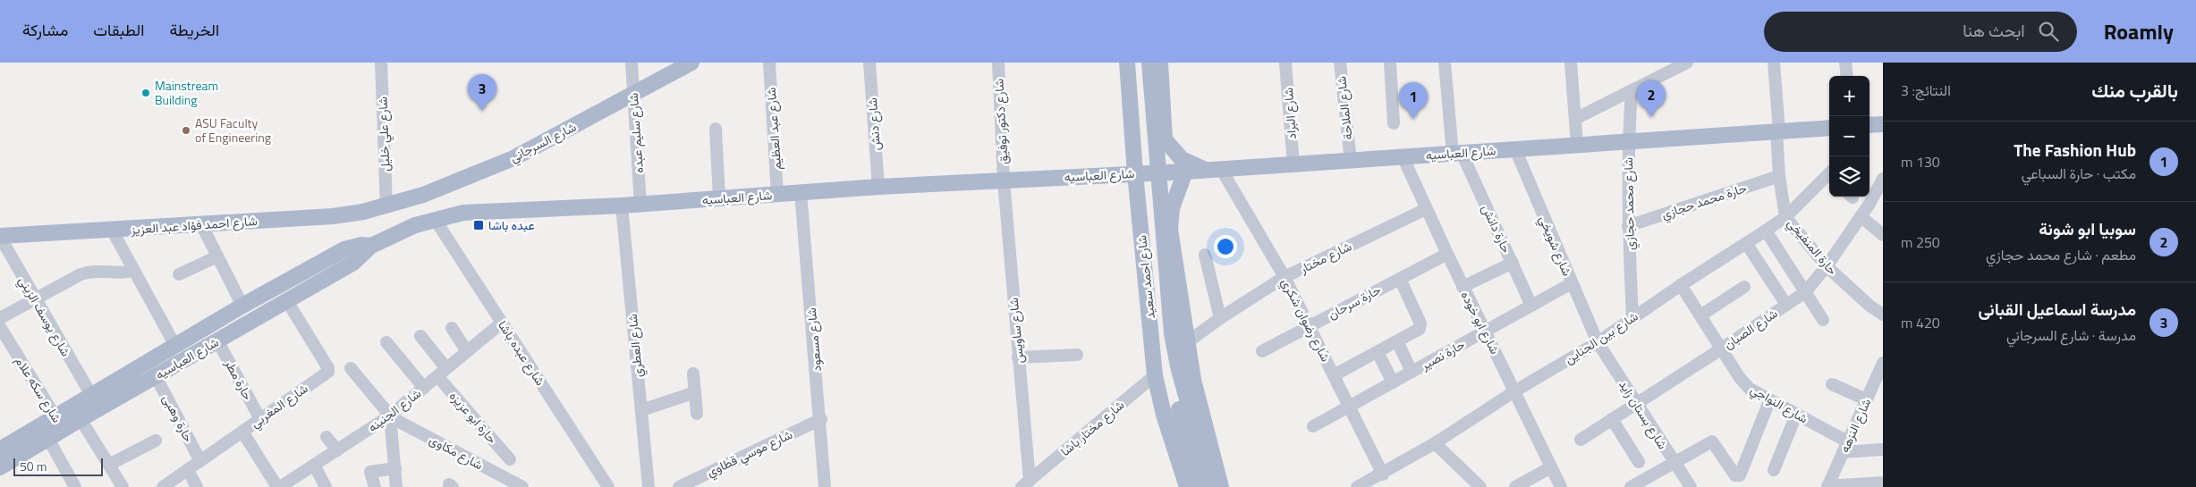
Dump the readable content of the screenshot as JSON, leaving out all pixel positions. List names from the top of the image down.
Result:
{
  "streets": {
    "main road": [
      "شارع السرجاني",
      "شارع العباسيه",
      "شارع احمد فؤاد عبد العزيز",
      "شارع احمد سعيد"
    ],
    "street": [
      "شارع الملاحة",
      "شارع البراد",
      "شارع دكتور توفيق",
      "شارع دنش",
      "شارع عبد العظيم",
      "شارع سليم عبده",
      "شارع علي خليل",
      "حارة محمد حجازي",
      "شارع محمد حجازي",
      "حارة دانش",
      "شارع شويخي",
      "حارة المنفيخي",
      "شارع مختار",
      "حارة سرحان",
      "شارع يوسف الزيني",
      "شارع رضوان شكري",
      "شارع ابو خوده",
      "شارع الصبان",
      "شارع ساويس",
      "شارع بين الجناين",
      "شارع مسعود",
      "شارع العطري",
      "شارع عبده باشا",
      "حارة نصير",
      "حارة مطر",
      "شارع سكه علام",
      "شارع النواجي",
      "شارع المغربي",
      "شارع الجنينه",
      "شارع بستان زايد",
      "حارة ابو عزيزه",
      "حارة وهبى",
      "شارع النزهه",
      "شارع مختار باشا",
      "شارع مكاوى",
      "شارع موسي قطاوي"
    ]
  },
  "crossings": [
    ["شارع البراد", "شارع العباسيه"],
    ["شارع دكتور توفيق", "شارع العباسيه"],
    ["شارع دكتور توفيق", "شارع ساويس"],
    ["شارع دنش", "شارع العباسيه"],
    ["شارع عبد العظيم", "شارع العباسيه"],
    ["شارع سليم عبده", "شارع السرجاني"],
    ["شارع سليم عبده", "شارع العباسيه"],
    ["شارع علي خليل", "شارع السرجاني"],
    ["شارع علي خليل", "شارع احمد فؤاد عبد العزيز"],
    ["شارع السرجاني", "شارع احمد فؤاد عبد العزيز"],
    ["شارع العباسيه", "شارع محمد حجازي"],
    ["شارع العباسيه", "حارة دانش"],
    ["شارع العباسيه", "شارع شويخي"],
    ["شارع العباسيه", "حارة المنفيخي"],
    ["شارع العباسيه", "شارع احمد سعيد"],
    ["شارع العباسيه", "شارع يوسف الزيني"],
    ["شارع العباسيه", "شارع رضوان شكري"],
    ["شارع العباسيه", "شارع ابو خوده"],
    ["شارع العباسيه", "شارع ساويس"],
    ["شارع العباسيه", "شارع مسعود"],
    ["شارع العباسيه", "شارع العطري"],
    ["شارع العباسيه", "شارع عبده باشا"],
    ["شارع العباسيه", "حارة مطر"],
    ["شارع العباسيه", "شارع سكه علام"],
    ["شارع العباسيه", "شارع المغربي"],
    ["شارع العباسيه", "حارة وهبى"],
    ["حارة محمد حجازي", "شارع محمد حجازي"],
    ["حارة محمد حجازي", "حارة المنفيخي"],
    ["شارع محمد حجازي", "شارع بين الجناين"],
    ["شارع احمد فؤاد عبد العزيز", "شارع يوسف الزيني"],
    ["حارة دانش", "حارة نصير"],
    ["شارع شويخي", "شارع بين الجناين"],
    ["شارع شويخي", "حارة نصير"],
    ["شارع شويخي", "شارع بستان زايد"],
    ["حارة المنفيخي", "شارع الصبان"],
    ["حارة المنفيخي", "شارع بين الجناين"],
    ["شارع مختار", "شارع رضوان شكري"],
    ["شارع مختار", "شارع ابو خوده"],
    ["شارع احمد سعيد", "شارع مختار باشا"],
    ["حارة سرحان", "شارع رضوان شكري"],
    ["حارة سرحان", "شارع ابو خوده"],
    ["شارع رضوان شكري", "شارع بين الجناين"],
    ["شارع رضوان شكري", "حارة نصير"],
    ["شارع ابو خوده", "شارع بين الجناين"],
    ["شارع ابو خوده", "حارة نصير"],
    ["شارع الصبان", "شارع النواجي"],
    ["شارع الصبان", "شارع بستان زايد"],
    ["شارع ساويس", "شارع مختار باشا"],
    ["شارع بين الجناين", "شارع النواجي"],
    ["شارع بين الجناين", "شارع بستان زايد"],
    ["شارع مسعود", "شارع موسي قطاوي"],
    ["شارع عبده باشا", "شارع الجنينه"],
    ["حارة مطر", "شارع المغربي"],
    ["شارع النواجي", "شارع النزهه"],
    ["شارع المغربي", "حارة وهبى"],
    ["شارع الجنينه", "حارة ابو عزيزه"],
    ["شارع الجنينه", "شارع مكاوى"]
  ],
  "places": {
    "other": ["Mainstream Building", "ASU Faculty of Engineering"],
    "transit": ["عبده باشا"]
  },
  "scale_bar": "50 m",
  "page": {
    "header": "Roamly",
    "search": "ابحث هنا",
    "nav": ["الخريطة", "الطبقات", "مشاركة"],
    "heading": ["بالقرب منك", "النتائج: 3"],
    "pins": ["3", "2", "1"],
    "map_buttons": ["+", "−"],
    "list": [
      {
        "mark": "1",
        "name": "The Fashion Hub",
        "note": "مكتب · حارة السباعي",
        "value": "130 m"
      },
      {
        "mark": "2",
        "name": "سوبيا ابو شونة",
        "note": "مطعم · شارع محمد حجازي",
        "value": "250 m"
      },
      {
        "mark": "3",
        "name": "مدرسة اسماعيل القبانى",
        "note": "مدرسة · شارع السرجاني",
        "value": "420 m"
      }
    ],
    "scale": "50 m"
  }
}
